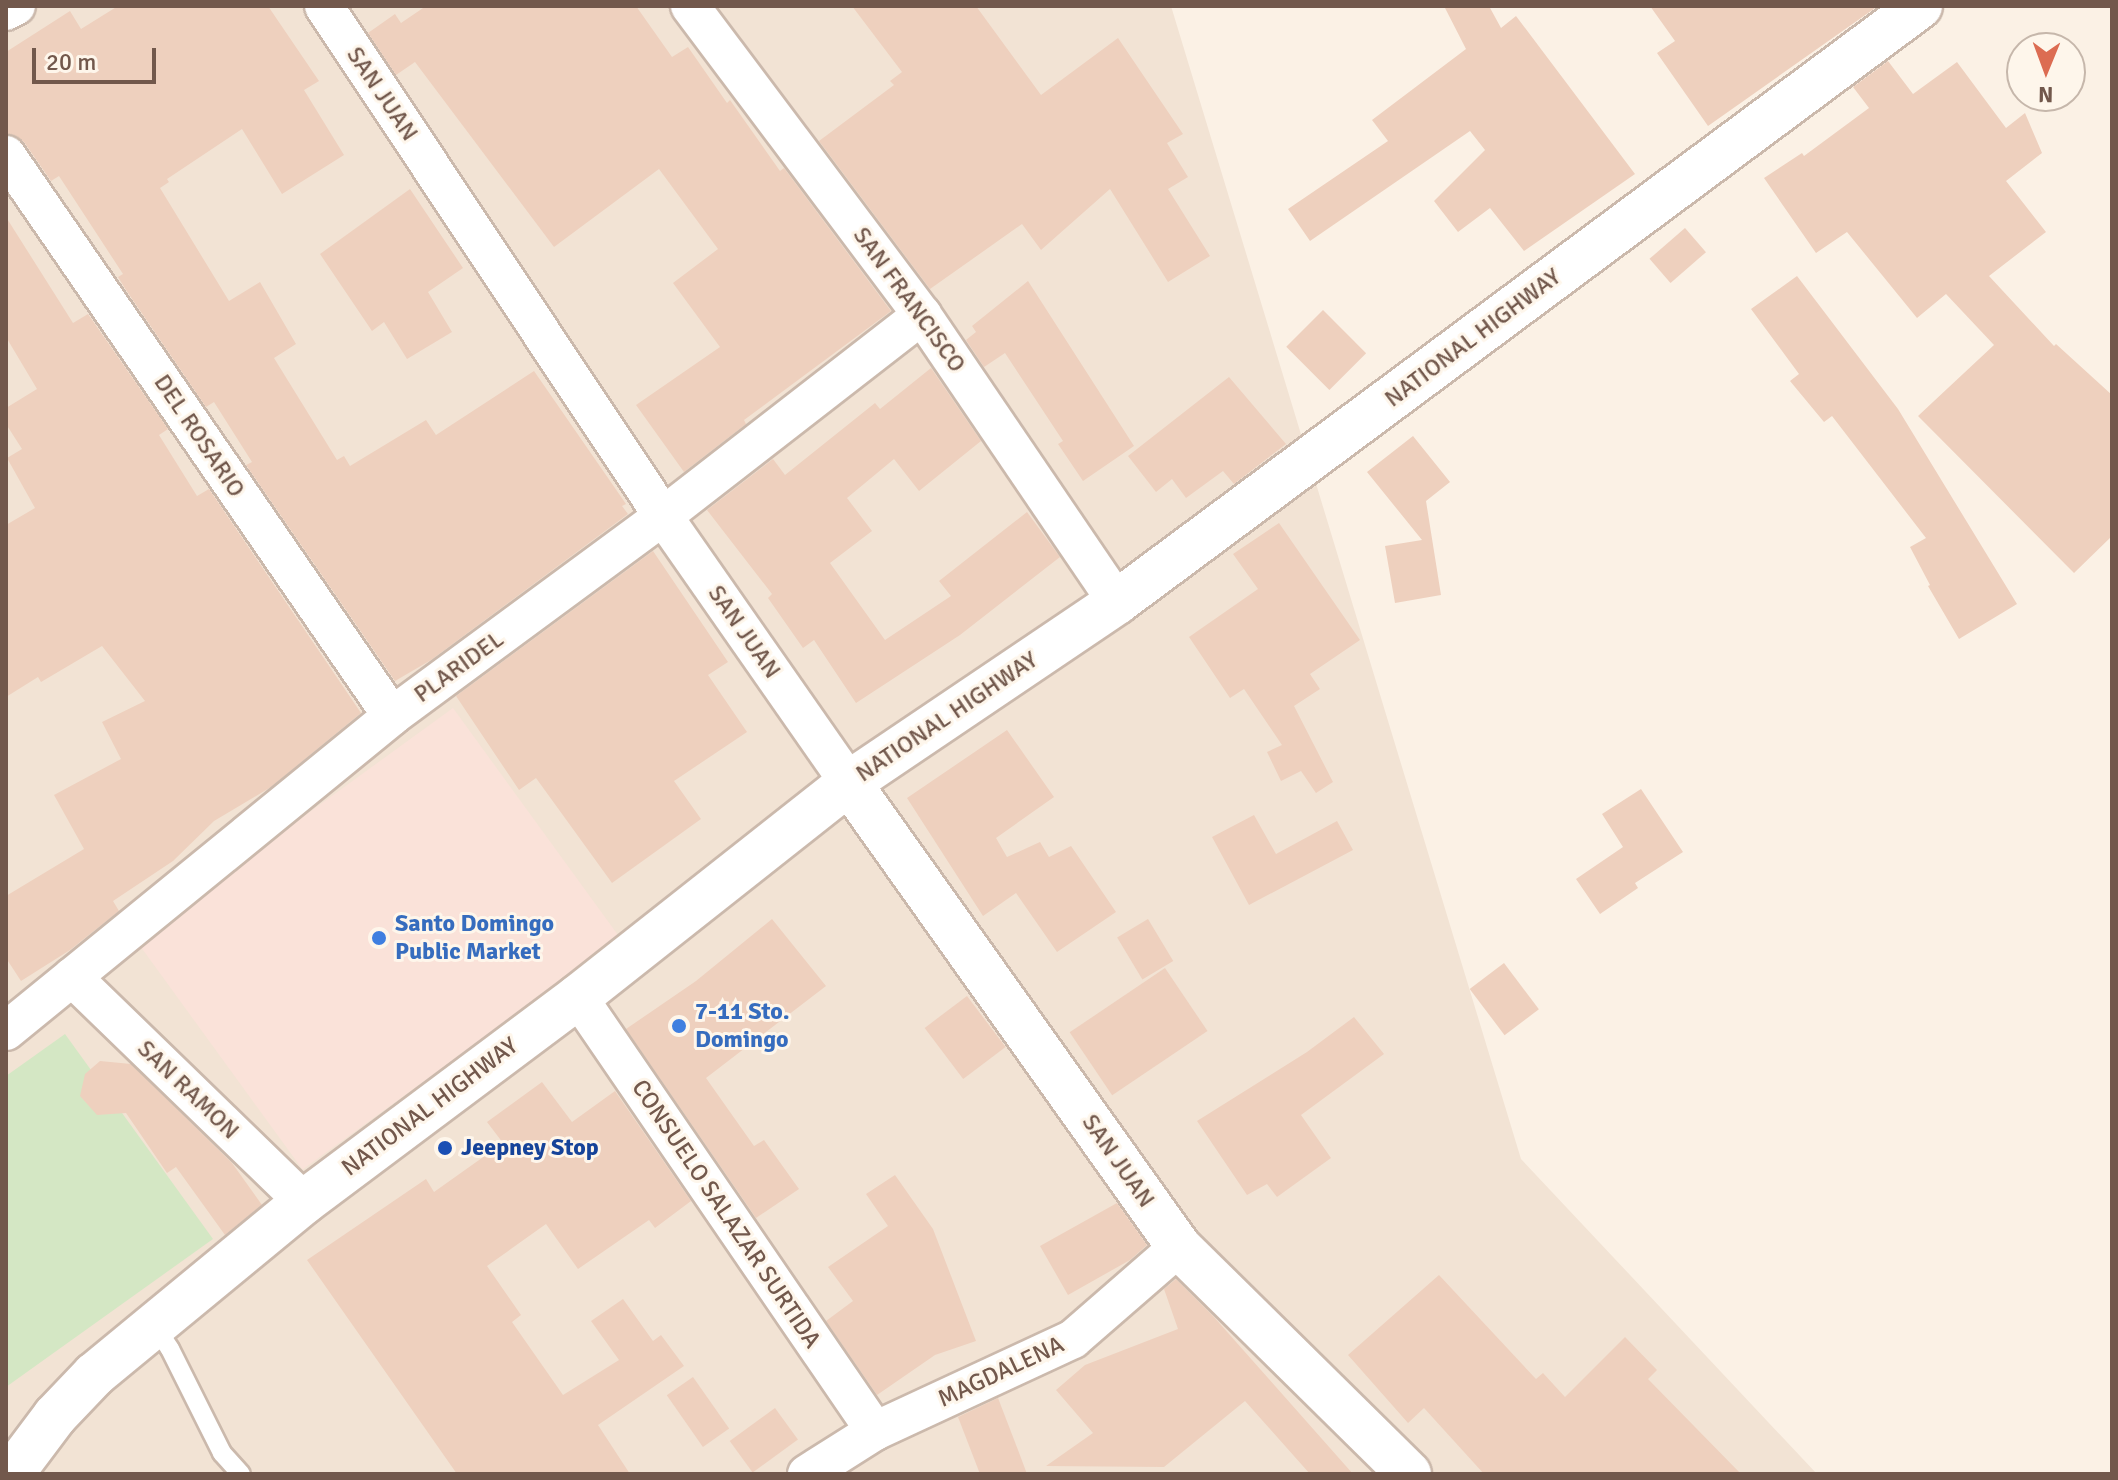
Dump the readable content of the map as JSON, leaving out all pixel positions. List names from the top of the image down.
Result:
{
  "streets": {
    "main road": ["SAN JUAN", "NATIONAL HIGHWAY"],
    "street": [
      "SAN FRANCISCO",
      "DEL ROSARIO",
      "PLARIDEL",
      "SAN RAMON",
      "CONSUELO SALAZAR SURTIDA",
      "MAGDALENA"
    ]
  },
  "crossings": [
    ["SAN JUAN", "NATIONAL HIGHWAY"],
    ["SAN JUAN", "PLARIDEL"],
    ["SAN JUAN", "MAGDALENA"],
    ["SAN FRANCISCO", "NATIONAL HIGHWAY"],
    ["SAN FRANCISCO", "PLARIDEL"],
    ["NATIONAL HIGHWAY", "SAN RAMON"],
    ["NATIONAL HIGHWAY", "CONSUELO SALAZAR SURTIDA"],
    ["DEL ROSARIO", "PLARIDEL"],
    ["PLARIDEL", "SAN RAMON"],
    ["CONSUELO SALAZAR SURTIDA", "MAGDALENA"]
  ],
  "places": ["Santo Domingo Public Market", "7-11 Sto. Domingo", "Jeepney Stop"],
  "scale_bar": "20 m",
  "north": "bottom"
}
